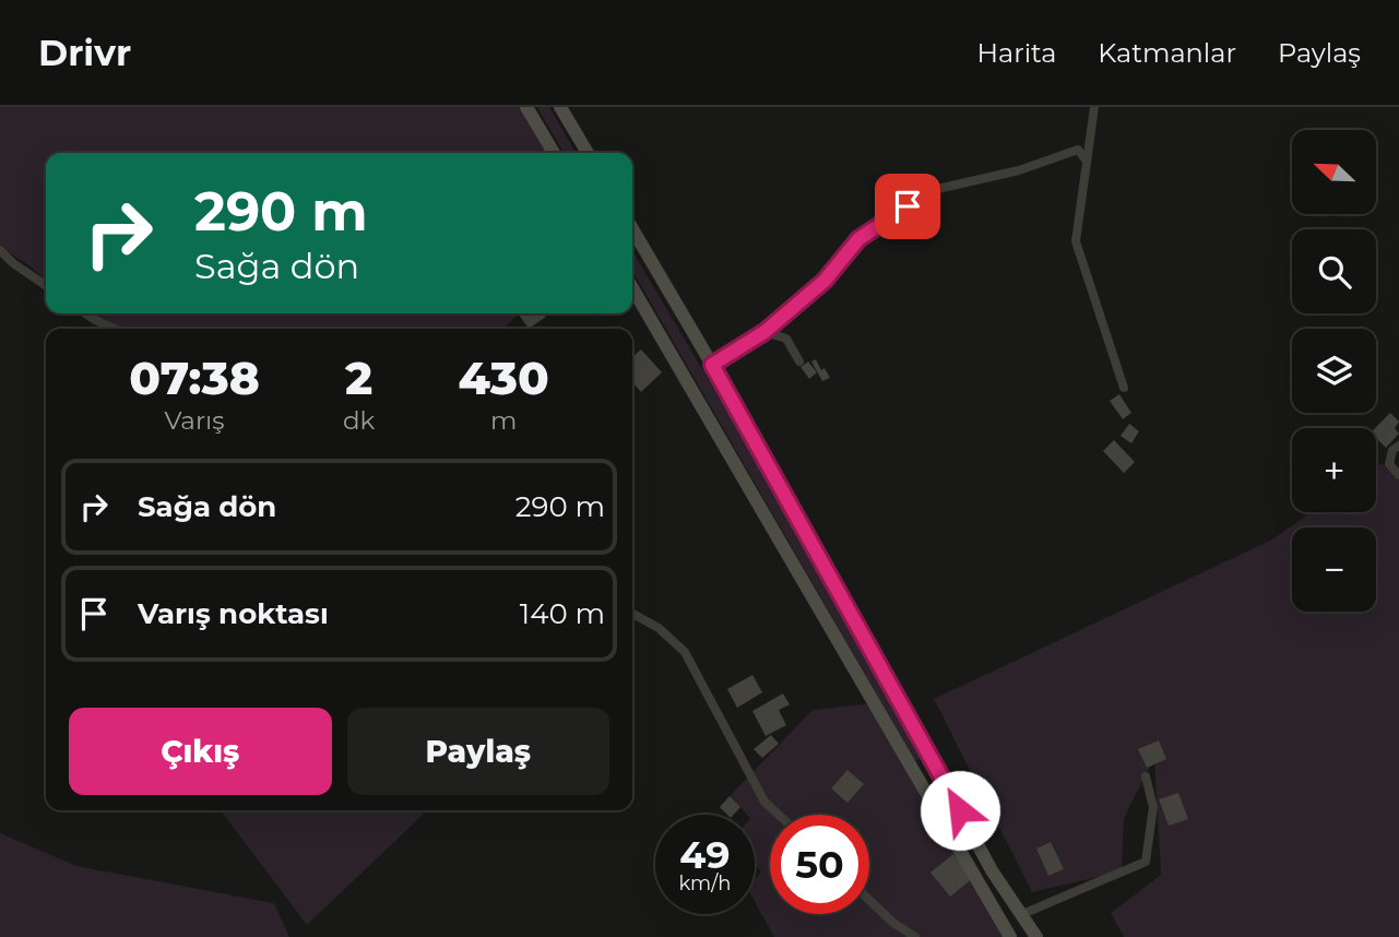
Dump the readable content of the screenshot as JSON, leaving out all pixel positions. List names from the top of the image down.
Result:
{
  "north": "top left",
  "page": {
    "header": "Drivr",
    "nav": ["Harita", "Katmanlar", "Paylaş"],
    "map_buttons": ["+", "−"],
    "turn": ["290 m", "Sağa dön"],
    "eta": [
      "07:38",
      "Varış",
      "2",
      "dk",
      "430",
      "m"
    ],
    "list": [
      {
        "name": "Sağa dön",
        "value": "290 m"
      },
      {
        "name": "Varış noktası",
        "value": "140 m"
      }
    ],
    "buttons": ["Çıkış", "Paylaş"],
    "speed": "49 km/h",
    "limit": "50"
  }
}
